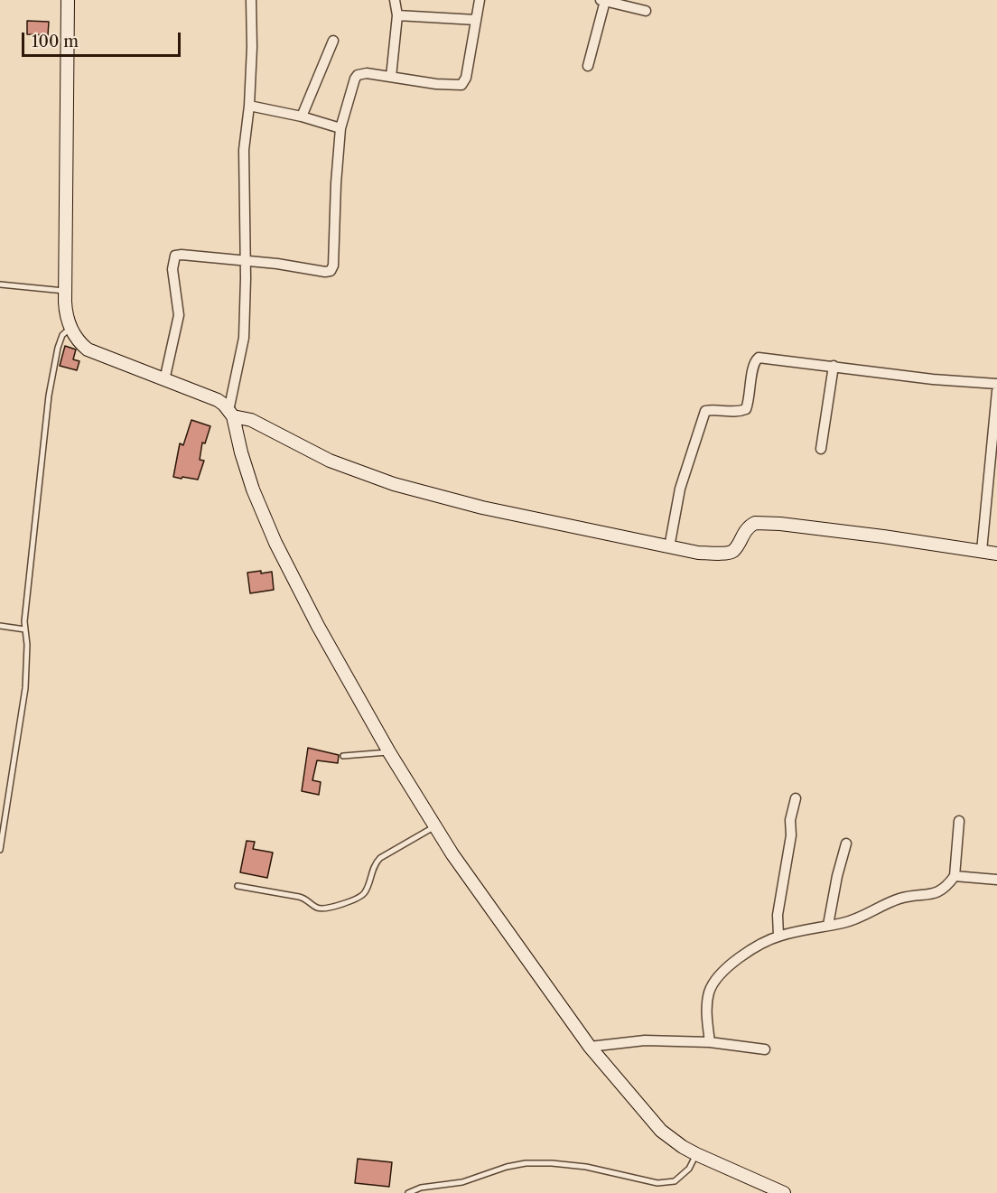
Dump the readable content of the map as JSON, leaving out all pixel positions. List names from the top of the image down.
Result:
{
  "scale_bar": "100 m"
}
